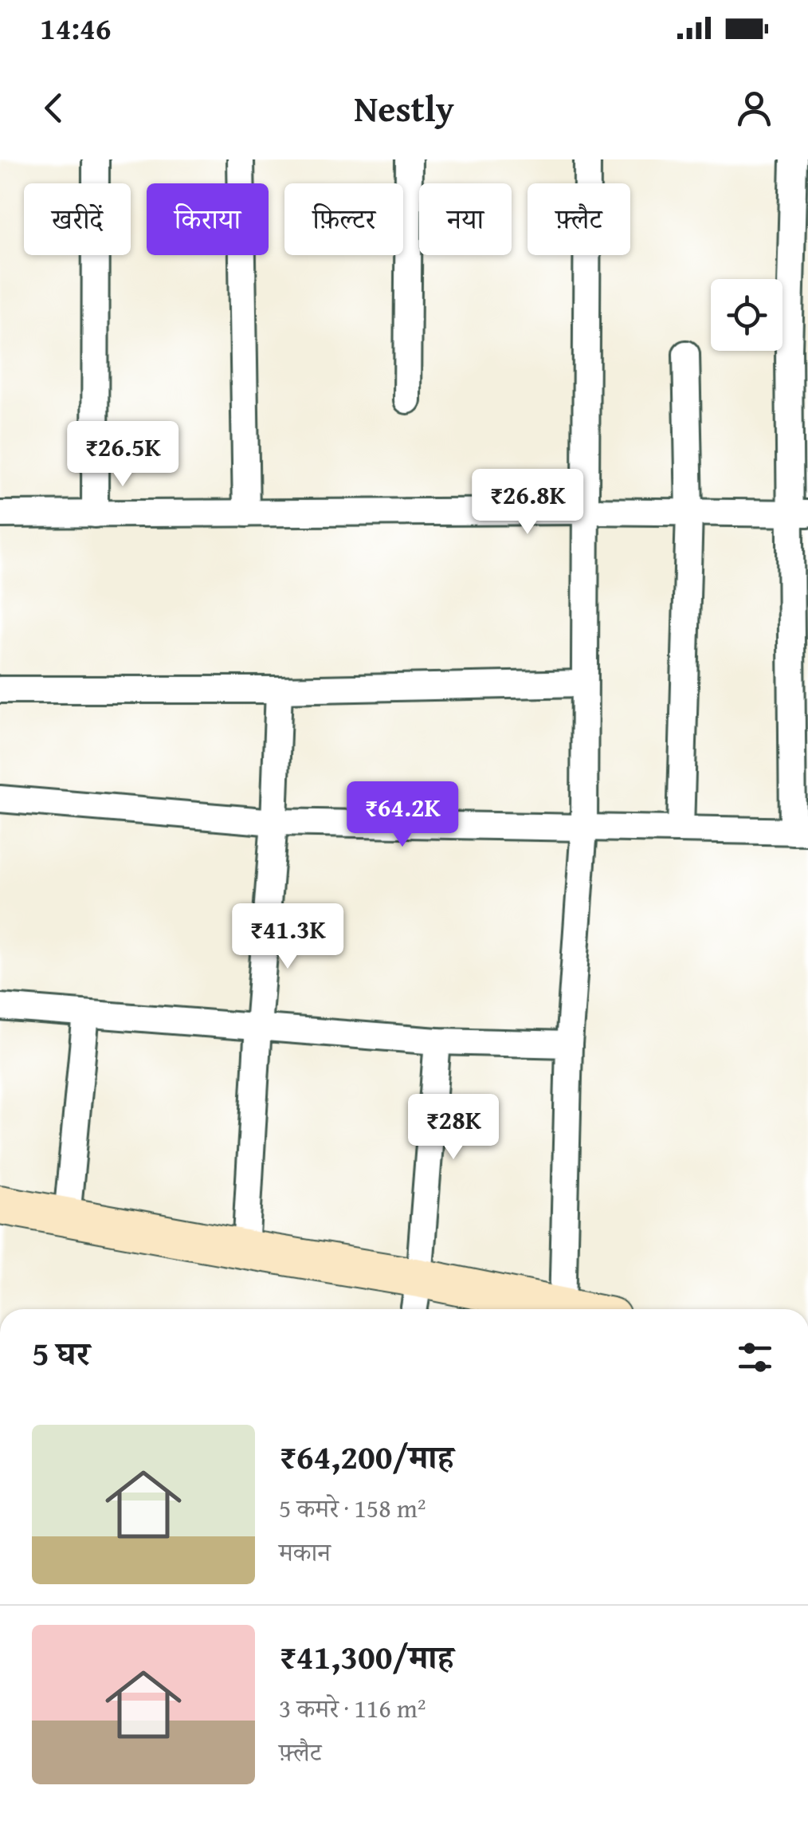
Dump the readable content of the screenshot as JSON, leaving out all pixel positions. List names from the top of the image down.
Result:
{
  "page": {
    "status": "14:46",
    "header": "Nestly",
    "chip": [
      "खरीदें",
      "किराया",
      "फ़िल्टर",
      "नया",
      "फ़्लैट"
    ],
    "price": [
      "₹26.5K",
      "₹26.8K",
      "₹64.2K",
      "₹41.3K",
      "₹28K"
    ],
    "heading": "5 घर",
    "list": [
      {
        "name": "₹64,200/माह",
        "note": "5 कमरे · 158 m² · मकान"
      },
      {
        "name": "₹41,300/माह",
        "note": "3 कमरे · 116 m² · फ़्लैट"
      }
    ]
  }
}
